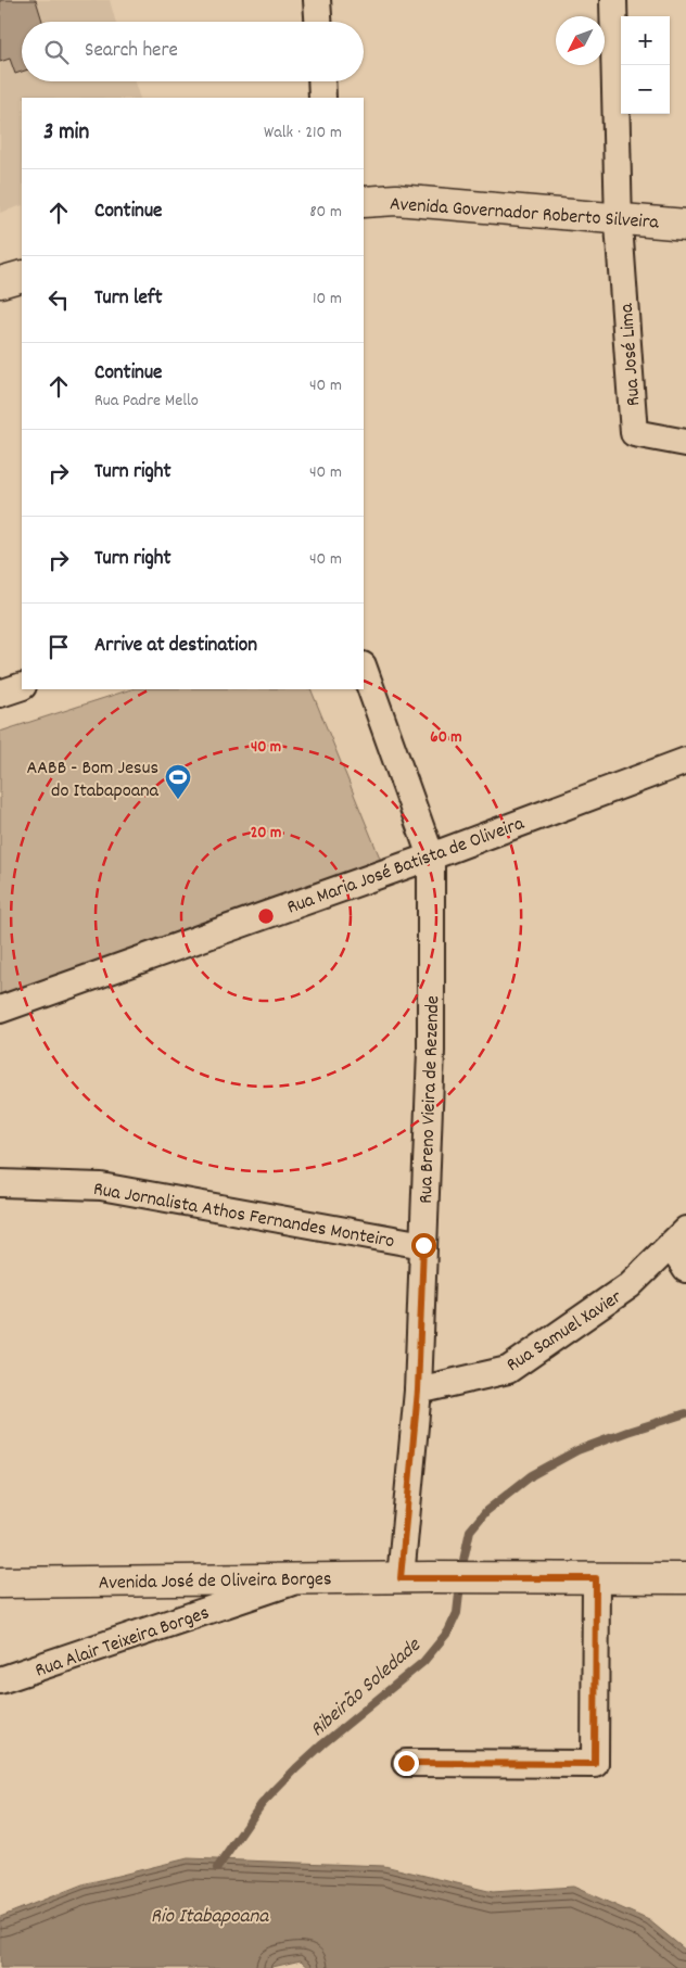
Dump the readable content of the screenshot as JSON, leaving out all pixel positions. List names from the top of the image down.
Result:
{
  "streets": {
    "main road": ["Avenida Governador Roberto Silveira", "Avenida José de Oliveira Borges"],
    "street": [
      "Rua José Lima",
      "Rua Maria José Batista de Oliveira",
      "Rua Breno Vieira de Rezende",
      "Rua Jornalista Athos Fernandes Monteiro",
      "Rua Samuel Xavier",
      "Rua Alair Teixeira Borges"
    ]
  },
  "crossings": [
    ["Avenida Governador Roberto Silveira", "Rua José Lima"],
    ["Rua Maria José Batista de Oliveira", "Rua Breno Vieira de Rezende"],
    ["Rua Breno Vieira de Rezende", "Rua Jornalista Athos Fernandes Monteiro"],
    ["Rua Breno Vieira de Rezende", "Rua Samuel Xavier"],
    ["Rua Breno Vieira de Rezende", "Avenida José de Oliveira Borges"],
    ["Avenida José de Oliveira Borges", "Rua Alair Teixeira Borges"]
  ],
  "water": ["Ribeirão Soledade", "Rio Itabapoana"],
  "places": {
    "sports": ["AABB - Bom Jesus do Itabapoana"]
  },
  "north": "bottom left",
  "page": {
    "map_buttons": ["+", "−"],
    "search": "Search here",
    "heading": ["3 min", "Walk · 210 m"],
    "list": [
      ["Continue", "80 m"],
      ["Turn left", "10 m"],
      ["Continue", "Rua Padre Mello", "40 m"],
      ["Turn right", "40 m"],
      ["Turn right", "40 m"],
      "Arrive at destination"
    ]
  },
  "rings": ["60 m", "40 m", "20 m"]
}
